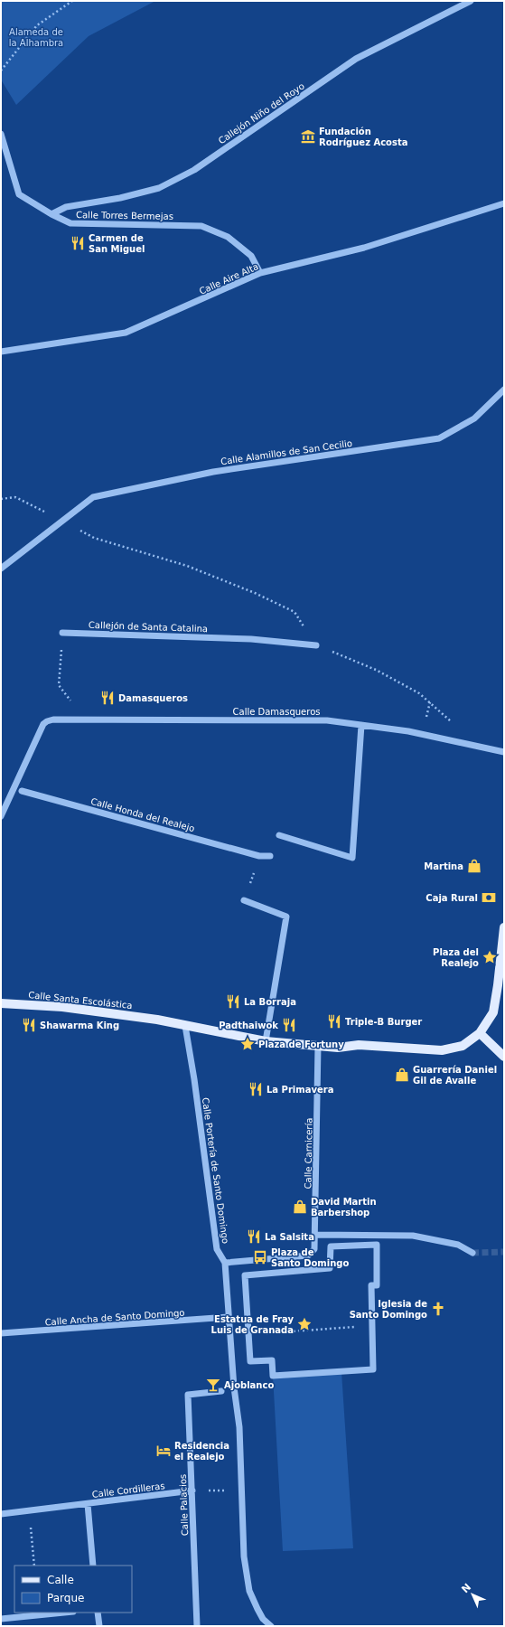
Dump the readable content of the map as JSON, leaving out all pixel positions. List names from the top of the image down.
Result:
{
  "streets": {
    "main road": ["Calle Santa Escolástica"],
    "street": [
      "Callejón Niño del Royo",
      "Calle Torres Bermejas",
      "Calle Aire Alta",
      "Calle Alamillos de San Cecilio",
      "Callejón de Santa Catalina",
      "Calle Damasqueros",
      "Calle Honda del Realejo",
      "Calle Carnicería",
      "Calle Portería de Santo Domingo",
      "Calle Ancha de Santo Domingo",
      "Calle Cordilleras",
      "Calle Palacios"
    ]
  },
  "crossings": [
    ["Callejón Niño del Royo", "Calle Torres Bermejas"],
    ["Calle Torres Bermejas", "Calle Aire Alta"],
    ["Calle Santa Escolástica", "Calle Portería de Santo Domingo"],
    ["Calle Cordilleras", "Calle Palacios"]
  ],
  "parks": ["Alameda de la Alhambra"],
  "places": {
    "museum": ["Fundación Rodríguez Acosta"],
    "restaurant": [
      "Carmen de San Miguel",
      "Damasqueros",
      "La Borraja",
      "Triple-B Burger",
      "Shawarma King",
      "Padthaiwok",
      "La Primavera",
      "La Salsita"
    ],
    "shop": ["Martina", "Guarrería Daniel Gil de Avalle", "David Martin Barbershop"],
    "bank": ["Caja Rural"],
    "place": ["Plaza del Realejo", "Plaza de Fortuny", "Estatua de Fray Luis de Granada"],
    "bus stop": ["Plaza de Santo Domingo"],
    "church": ["Iglesia de Santo Domingo"],
    "bar": ["Ajoblanco"],
    "hotel": ["Residencia el Realejo"]
  },
  "legend": ["Calle", "Parque"],
  "north": "top left"
}
